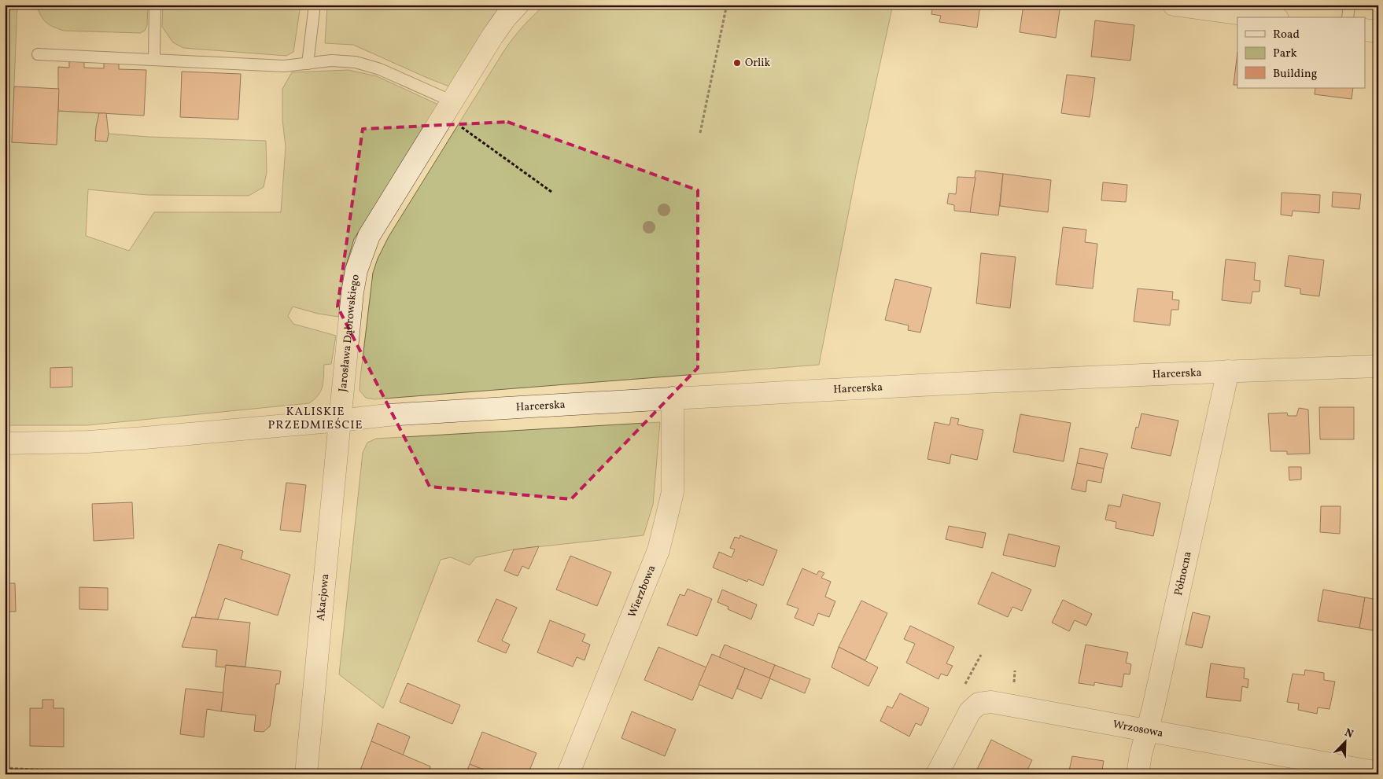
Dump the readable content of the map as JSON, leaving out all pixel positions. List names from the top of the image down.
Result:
{
  "streets": {
    "street": [
      "Jarosława Dąbrowskiego",
      "Harcerska",
      "Północna",
      "Wierzbowa",
      "Akacjowa",
      "Wrzosowa"
    ]
  },
  "crossings": [
    ["Jarosława Dąbrowskiego", "Harcerska"],
    ["Jarosława Dąbrowskiego", "Akacjowa"],
    ["Harcerska", "Północna"],
    ["Harcerska", "Wierzbowa"],
    ["Harcerska", "Akacjowa"],
    ["Północna", "Wrzosowa"]
  ],
  "districts": ["KALISKIE PRZEDMIEŚCIE"],
  "places": ["Orlik"],
  "legend": ["Road", "Park", "Building"],
  "north": "top right"
}
